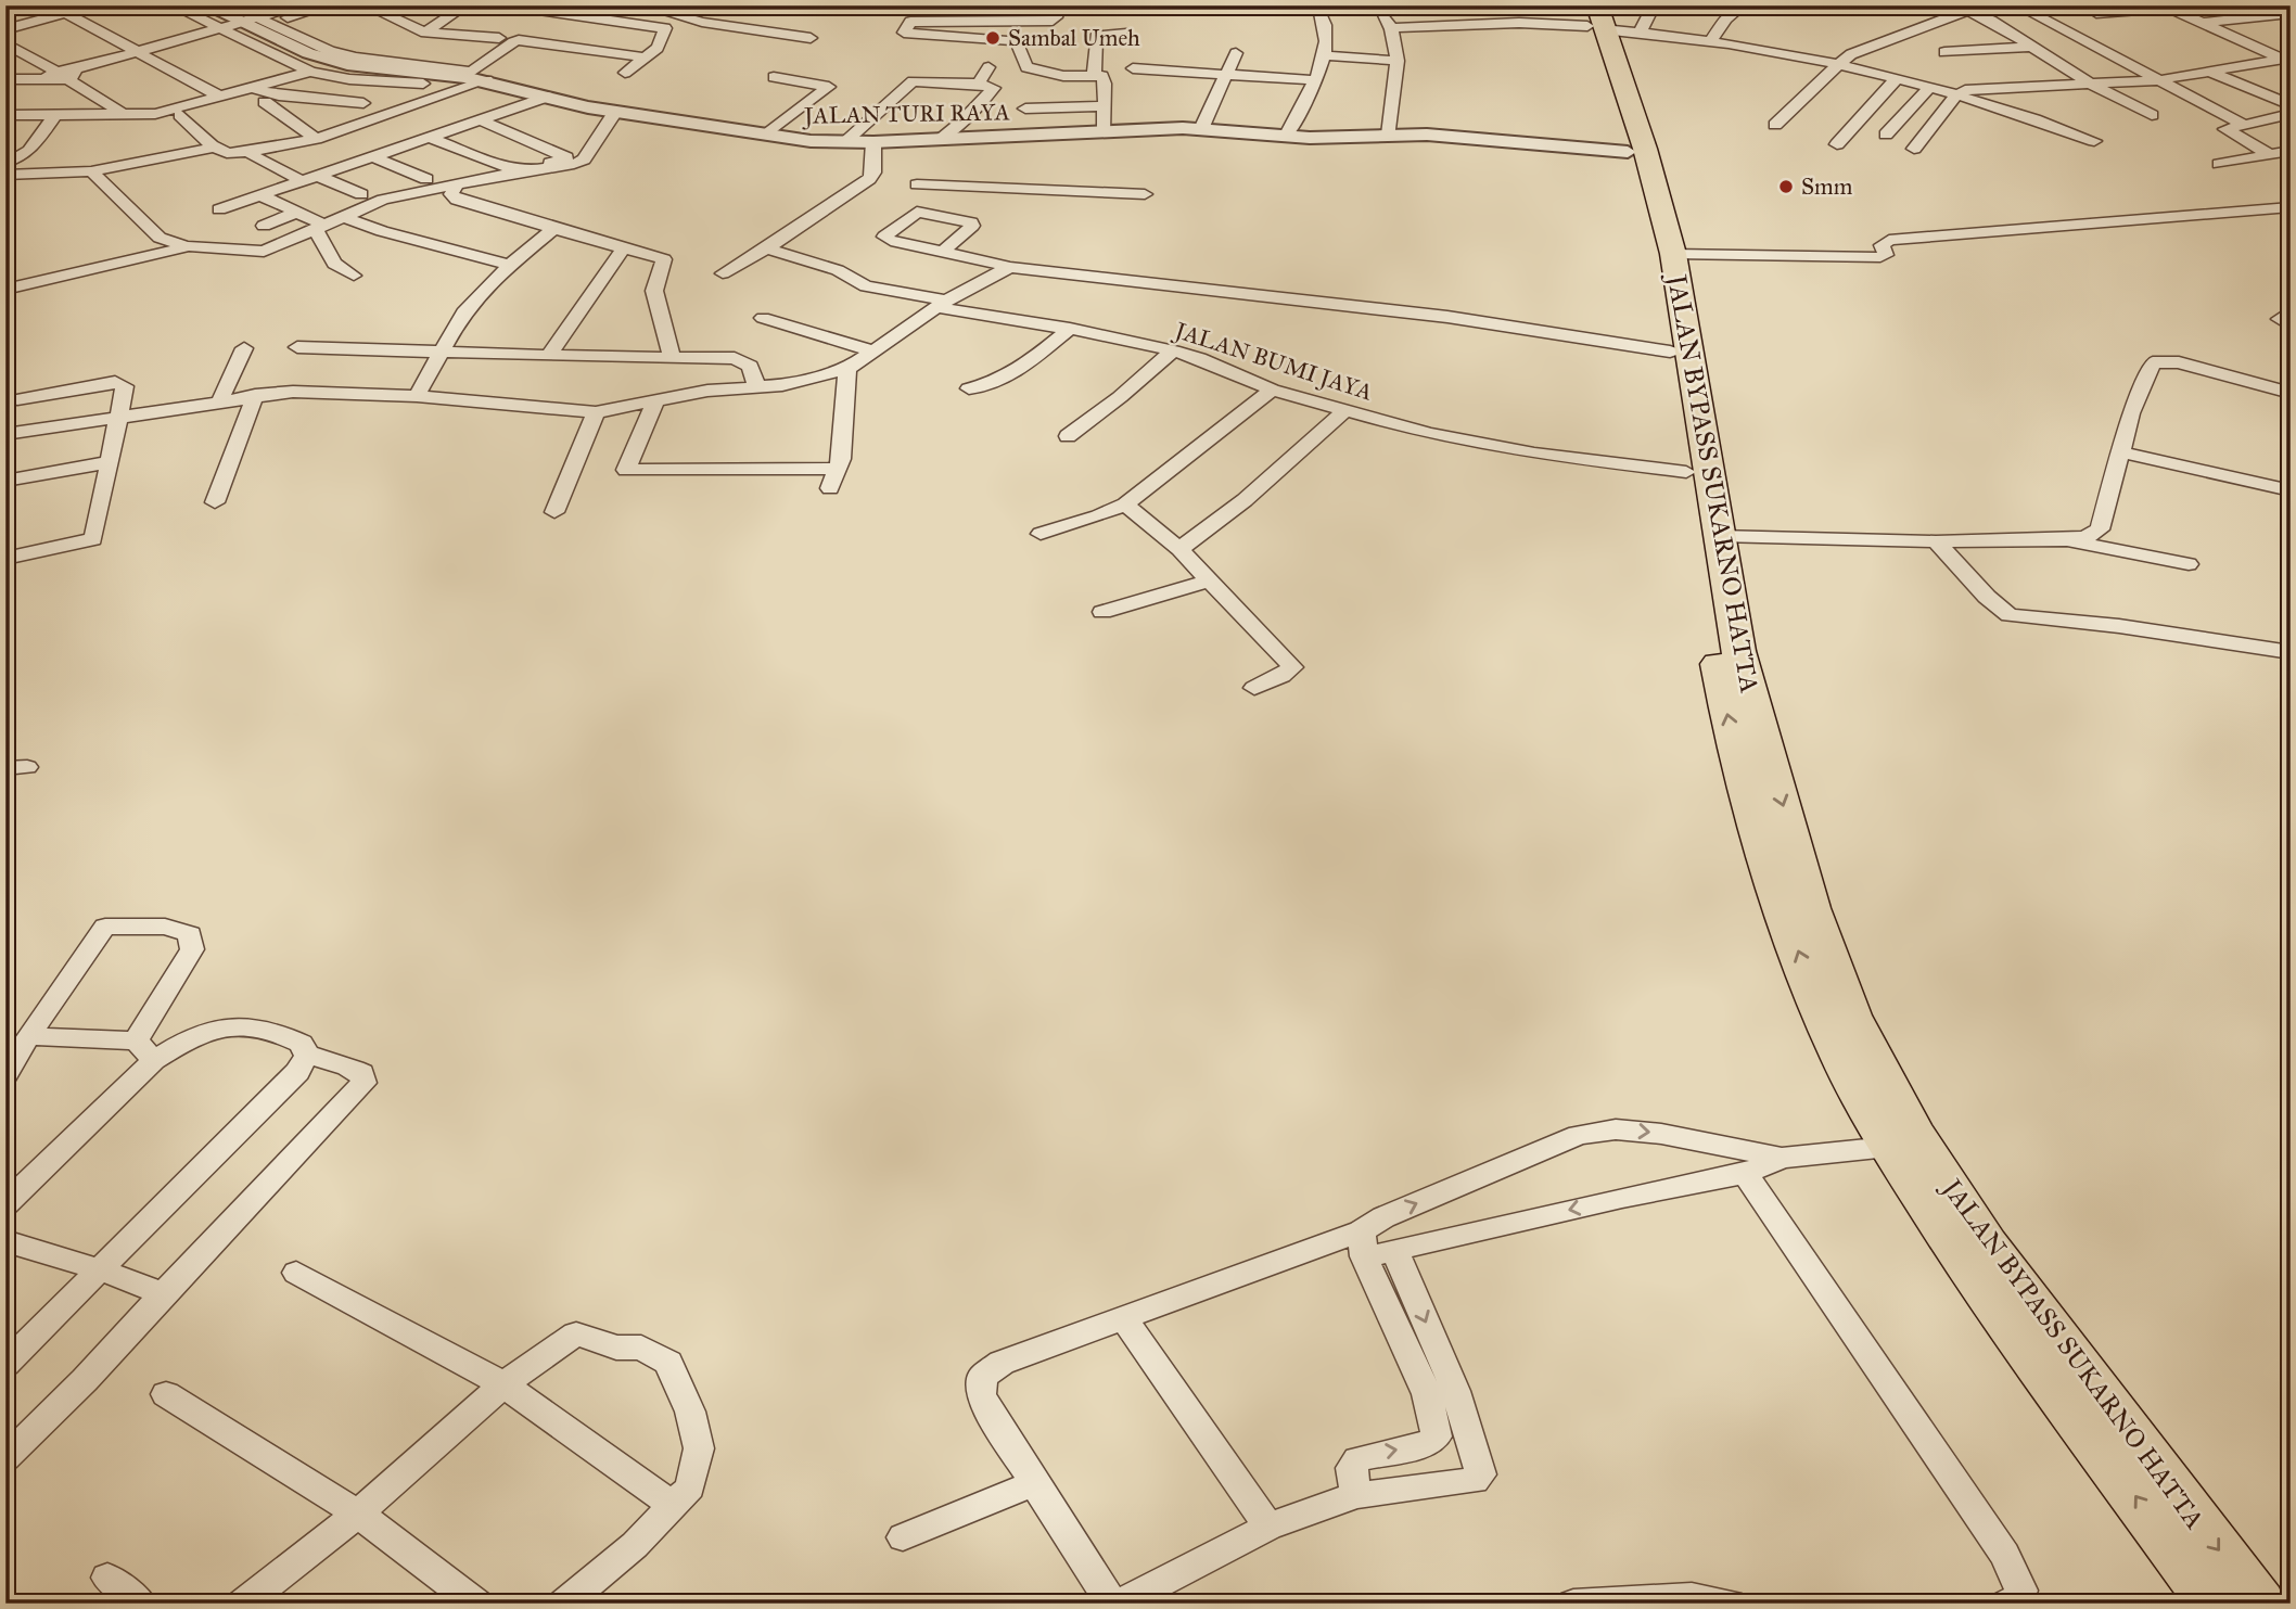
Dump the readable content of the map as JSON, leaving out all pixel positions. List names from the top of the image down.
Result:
{
  "streets": {
    "highway": ["JALAN BYPASS SUKARNO HATTA"],
    "street": ["JALAN TURI RAYA", "JALAN BUMI JAYA"]
  },
  "crossings": [
    ["JALAN TURI RAYA", "JALAN BYPASS SUKARNO HATTA"],
    ["JALAN BUMI JAYA", "JALAN BYPASS SUKARNO HATTA"]
  ],
  "places": ["Sambal Umeh", "Smm"]
}
